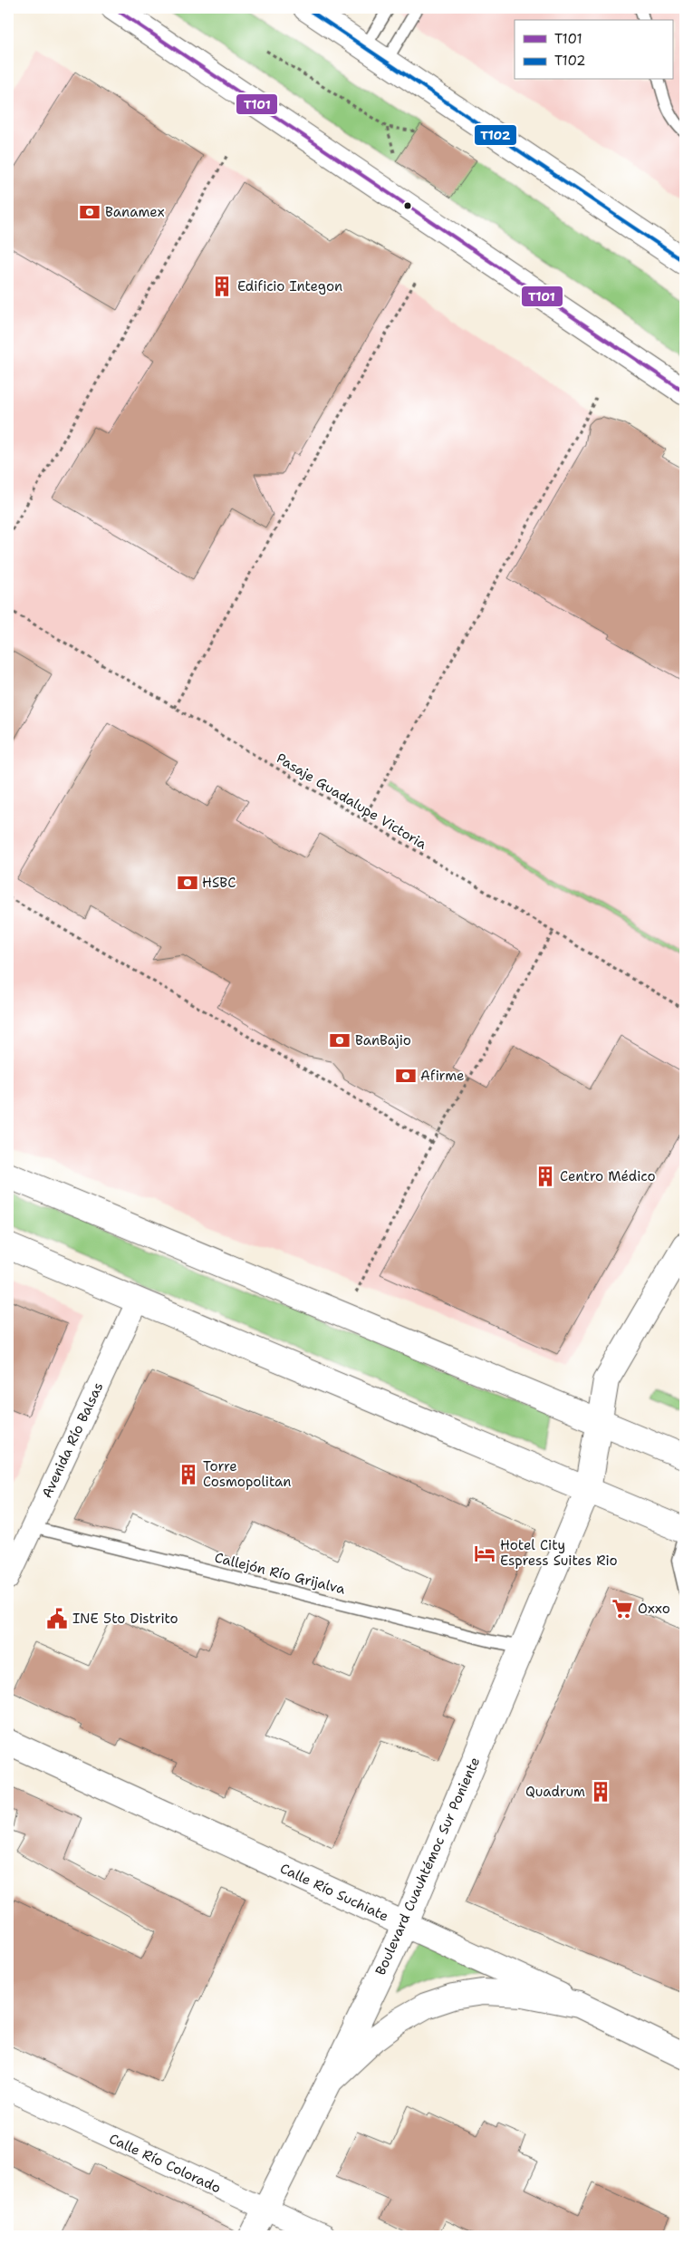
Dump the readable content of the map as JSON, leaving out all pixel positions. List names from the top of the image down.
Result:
{
  "streets": {
    "main road": ["Boulevard Cuauhtémoc Sur Poniente", "Calle Río Suchiate"],
    "street": ["Avenida Río Balsas", "Calle Río Colorado"],
    "lane": ["Callejón Río Grijalva"],
    "path": ["Pasaje Guadalupe Victoria"]
  },
  "crossings": [
    ["Avenida Río Balsas", "Callejón Río Grijalva"],
    ["Callejón Río Grijalva", "Boulevard Cuauhtémoc Sur Poniente"],
    ["Boulevard Cuauhtémoc Sur Poniente", "Calle Río Suchiate"],
    ["Boulevard Cuauhtémoc Sur Poniente", "Calle Río Colorado"]
  ],
  "places": {
    "bank": [
      "Banamex",
      "HSBC",
      "BanBajio",
      "Afirme"
    ],
    "building": [
      "Edificio Integon",
      "Centro Médico",
      "Torre Cosmopolitan",
      "Quadrum"
    ],
    "hotel": ["Hotel City Espress Suites Rio"],
    "supermarket": ["Oxxo"],
    "public building": ["INE 5to Distrito"]
  },
  "lines": ["transit line T101", "transit line T102"],
  "legend": ["T101", "T102"]
}
